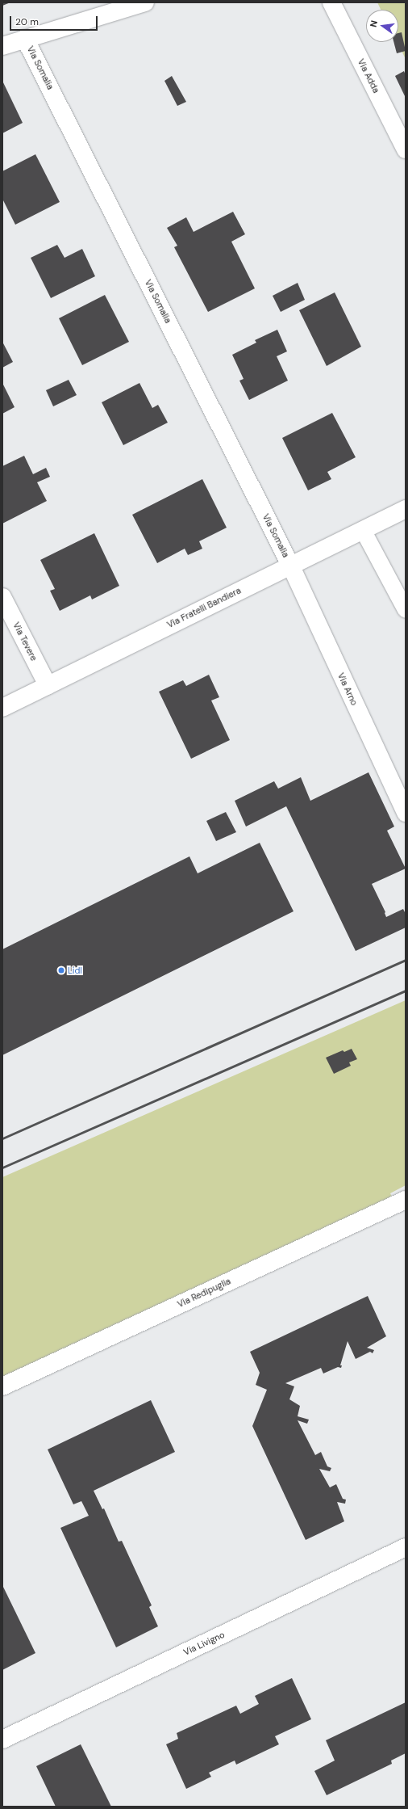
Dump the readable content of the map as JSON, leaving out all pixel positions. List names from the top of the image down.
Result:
{
  "streets": {
    "street": [
      "Via Somalia",
      "Via Adda",
      "Via Fratelli Bandiera",
      "Via Tevere",
      "Via Arno",
      "Via Redipuglia",
      "Via Livigno"
    ]
  },
  "crossings": [
    ["Via Somalia", "Via Fratelli Bandiera"],
    ["Via Somalia", "Via Arno"],
    ["Via Fratelli Bandiera", "Via Tevere"],
    ["Via Fratelli Bandiera", "Via Arno"]
  ],
  "places": ["Lidl"],
  "scale_bar": "20 m",
  "north": "left"
}
